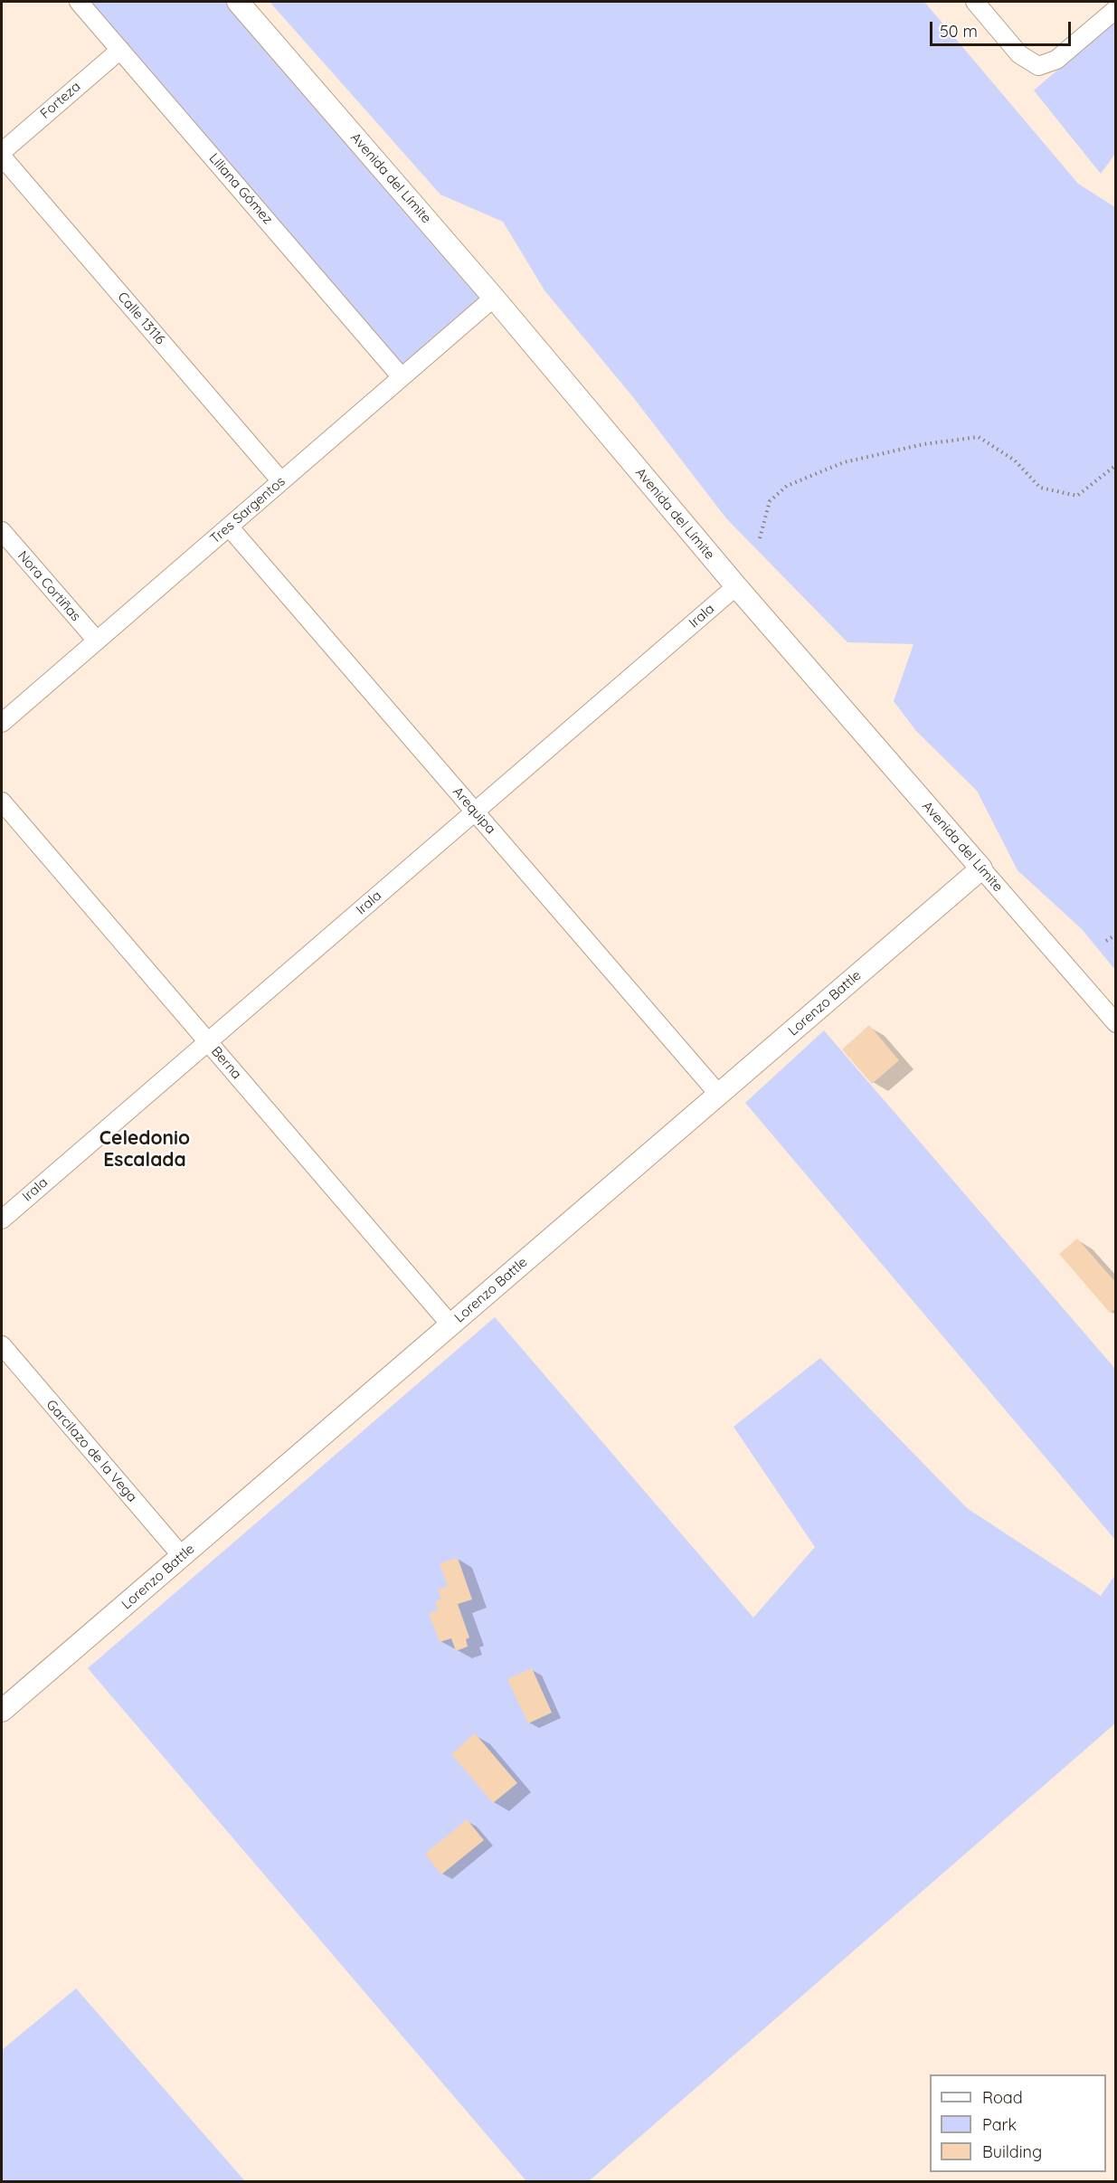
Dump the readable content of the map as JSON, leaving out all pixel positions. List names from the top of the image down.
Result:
{
  "streets": {
    "street": [
      "Forteza",
      "Avenida del Límite",
      "Liliana Gómez",
      "Calle 13116",
      "Tres Sargentos",
      "Nora Cortiñas",
      "Irala",
      "Arequipa",
      "Lorenzo Battle",
      "Berna",
      "Garcilazo de la Vega"
    ]
  },
  "crossings": [
    ["Forteza", "Liliana Gómez"],
    ["Avenida del Límite", "Tres Sargentos"],
    ["Avenida del Límite", "Irala"],
    ["Avenida del Límite", "Lorenzo Battle"],
    ["Liliana Gómez", "Tres Sargentos"],
    ["Calle 13116", "Tres Sargentos"],
    ["Tres Sargentos", "Nora Cortiñas"],
    ["Tres Sargentos", "Arequipa"],
    ["Irala", "Arequipa"],
    ["Irala", "Berna"],
    ["Arequipa", "Lorenzo Battle"],
    ["Lorenzo Battle", "Berna"],
    ["Lorenzo Battle", "Garcilazo de la Vega"]
  ],
  "districts": ["Celedonio Escalada"],
  "legend": ["Road", "Park", "Building"],
  "scale_bar": "50 m"
}
